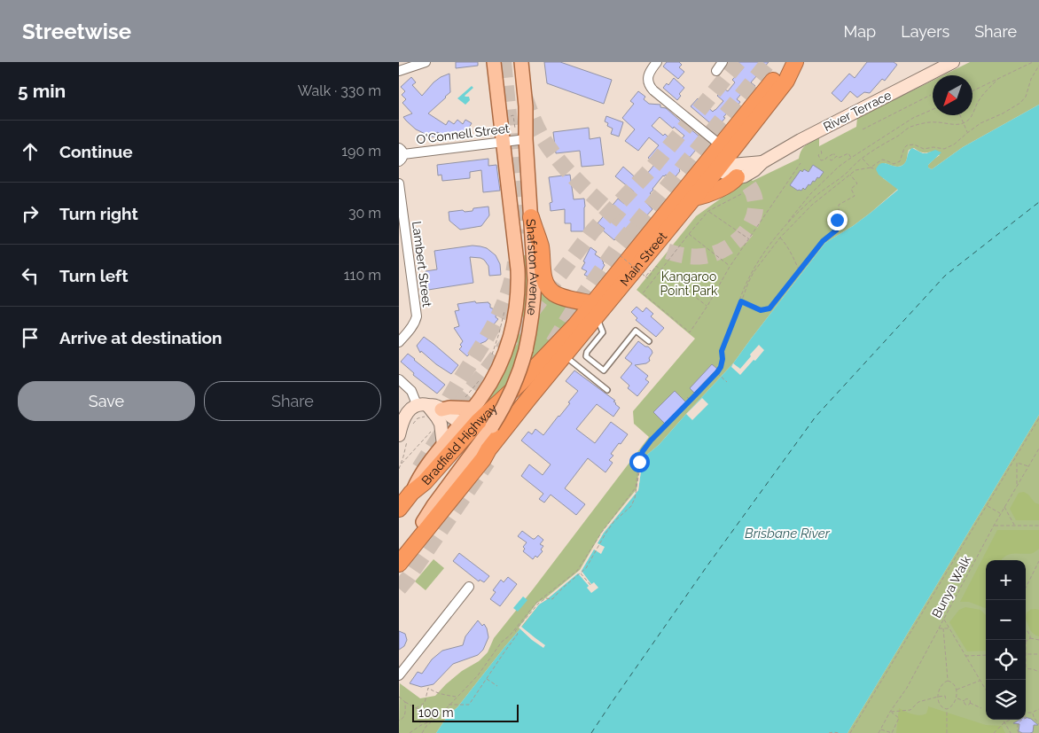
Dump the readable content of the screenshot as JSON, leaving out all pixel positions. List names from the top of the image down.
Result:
{
  "streets": {
    "highway": ["Main Street", "Bradfield Highway"],
    "main road": ["River Terrace", "Shafston Avenue"],
    "street": ["O'Connell Street", "Lambert Street"],
    "path": ["Bunya Walk"]
  },
  "crossings": [
    ["River Terrace", "Main Street"],
    ["O'Connell Street", "Shafston Avenue"],
    ["Main Street", "Shafston Avenue"],
    ["Main Street", "Bradfield Highway"],
    ["Shafston Avenue", "Bradfield Highway"]
  ],
  "water": ["Brisbane River"],
  "parks": ["Kangaroo Point Park"],
  "scale_bar": "100 m",
  "north": "bottom left",
  "page": {
    "header": "Streetwise",
    "nav": ["Map", "Layers", "Share"],
    "heading": ["5 min", "Walk · 330 m"],
    "list": [
      ["Continue", "190 m"],
      ["Turn right", "30 m"],
      ["Turn left", "110 m"],
      "Arrive at destination"
    ],
    "buttons": ["Save", "Share"],
    "map_buttons": ["+", "−"],
    "scale": "100 m"
  }
}
